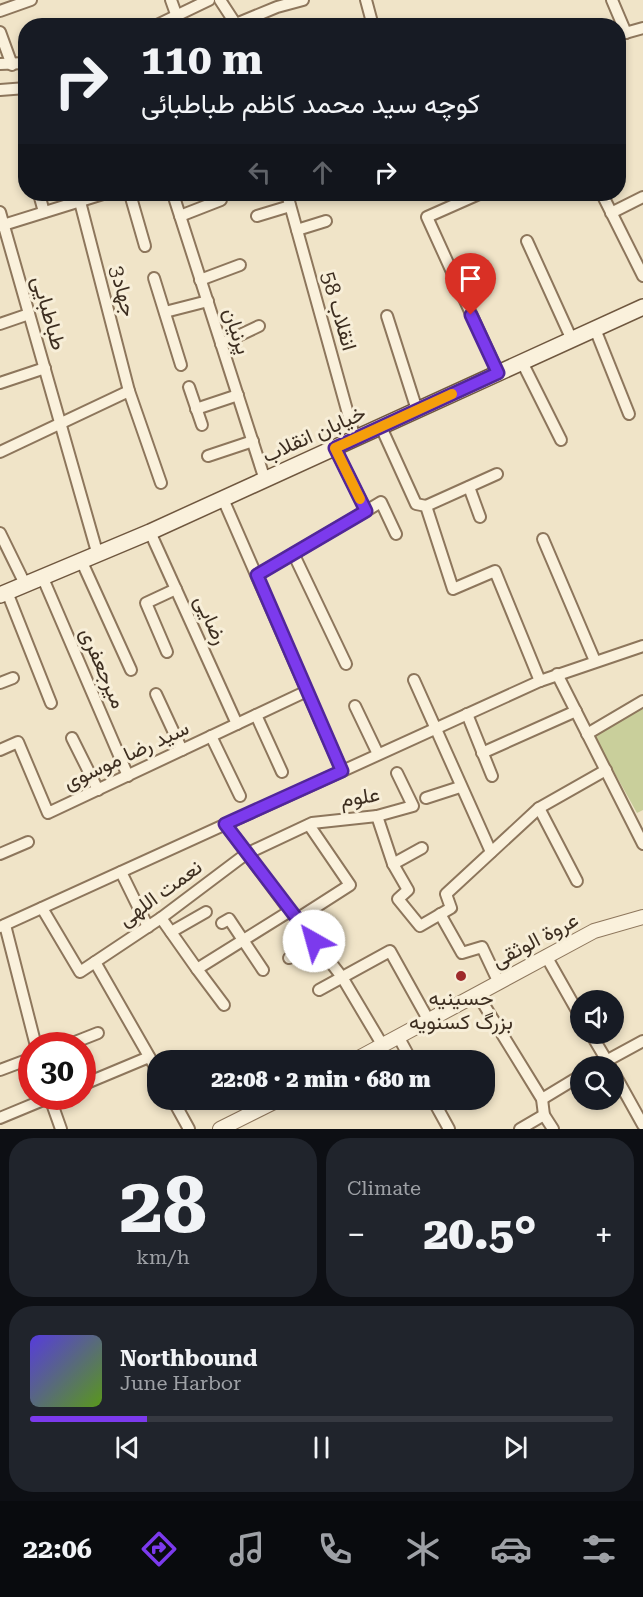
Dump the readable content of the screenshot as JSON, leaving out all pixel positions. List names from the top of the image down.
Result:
{
  "streets": {
    "main road": ["خیابان انقلاب"],
    "street": [
      "جهاد3",
      "انقلاب 58",
      "طباطبایی",
      "پرنیان",
      "رضایی",
      "میرجعفری",
      "سید رضا موسوی",
      "علوم",
      "نعمت اللهی",
      "عروة الوثقی"
    ]
  },
  "crossings": [
    ["انقلاب 58", "خیابان انقلاب"],
    ["طباطبایی", "خیابان انقلاب"],
    ["پرنیان", "خیابان انقلاب"],
    ["خیابان انقلاب", "رضایی"],
    ["خیابان انقلاب", "میرجعفری"],
    ["رضایی", "سید رضا موسوی"],
    ["میرجعفری", "سید رضا موسوی"],
    ["علوم", "نعمت اللهی"]
  ],
  "places": ["حسینیه بزرگ کسنویه"],
  "page": {
    "turn": ["110 m", "کوچه سید محمد کاظم طباطبائی"],
    "limit": "30",
    "trip": "22:08 · 2 min · 680 m",
    "tile": [
      ["28", "km/h"],
      "Climate"
    ],
    "heat": ["−", "20.5°", "+"],
    "song": ["Northbound", "June Harbor"],
    "tabs": "22:06"
  }
}
